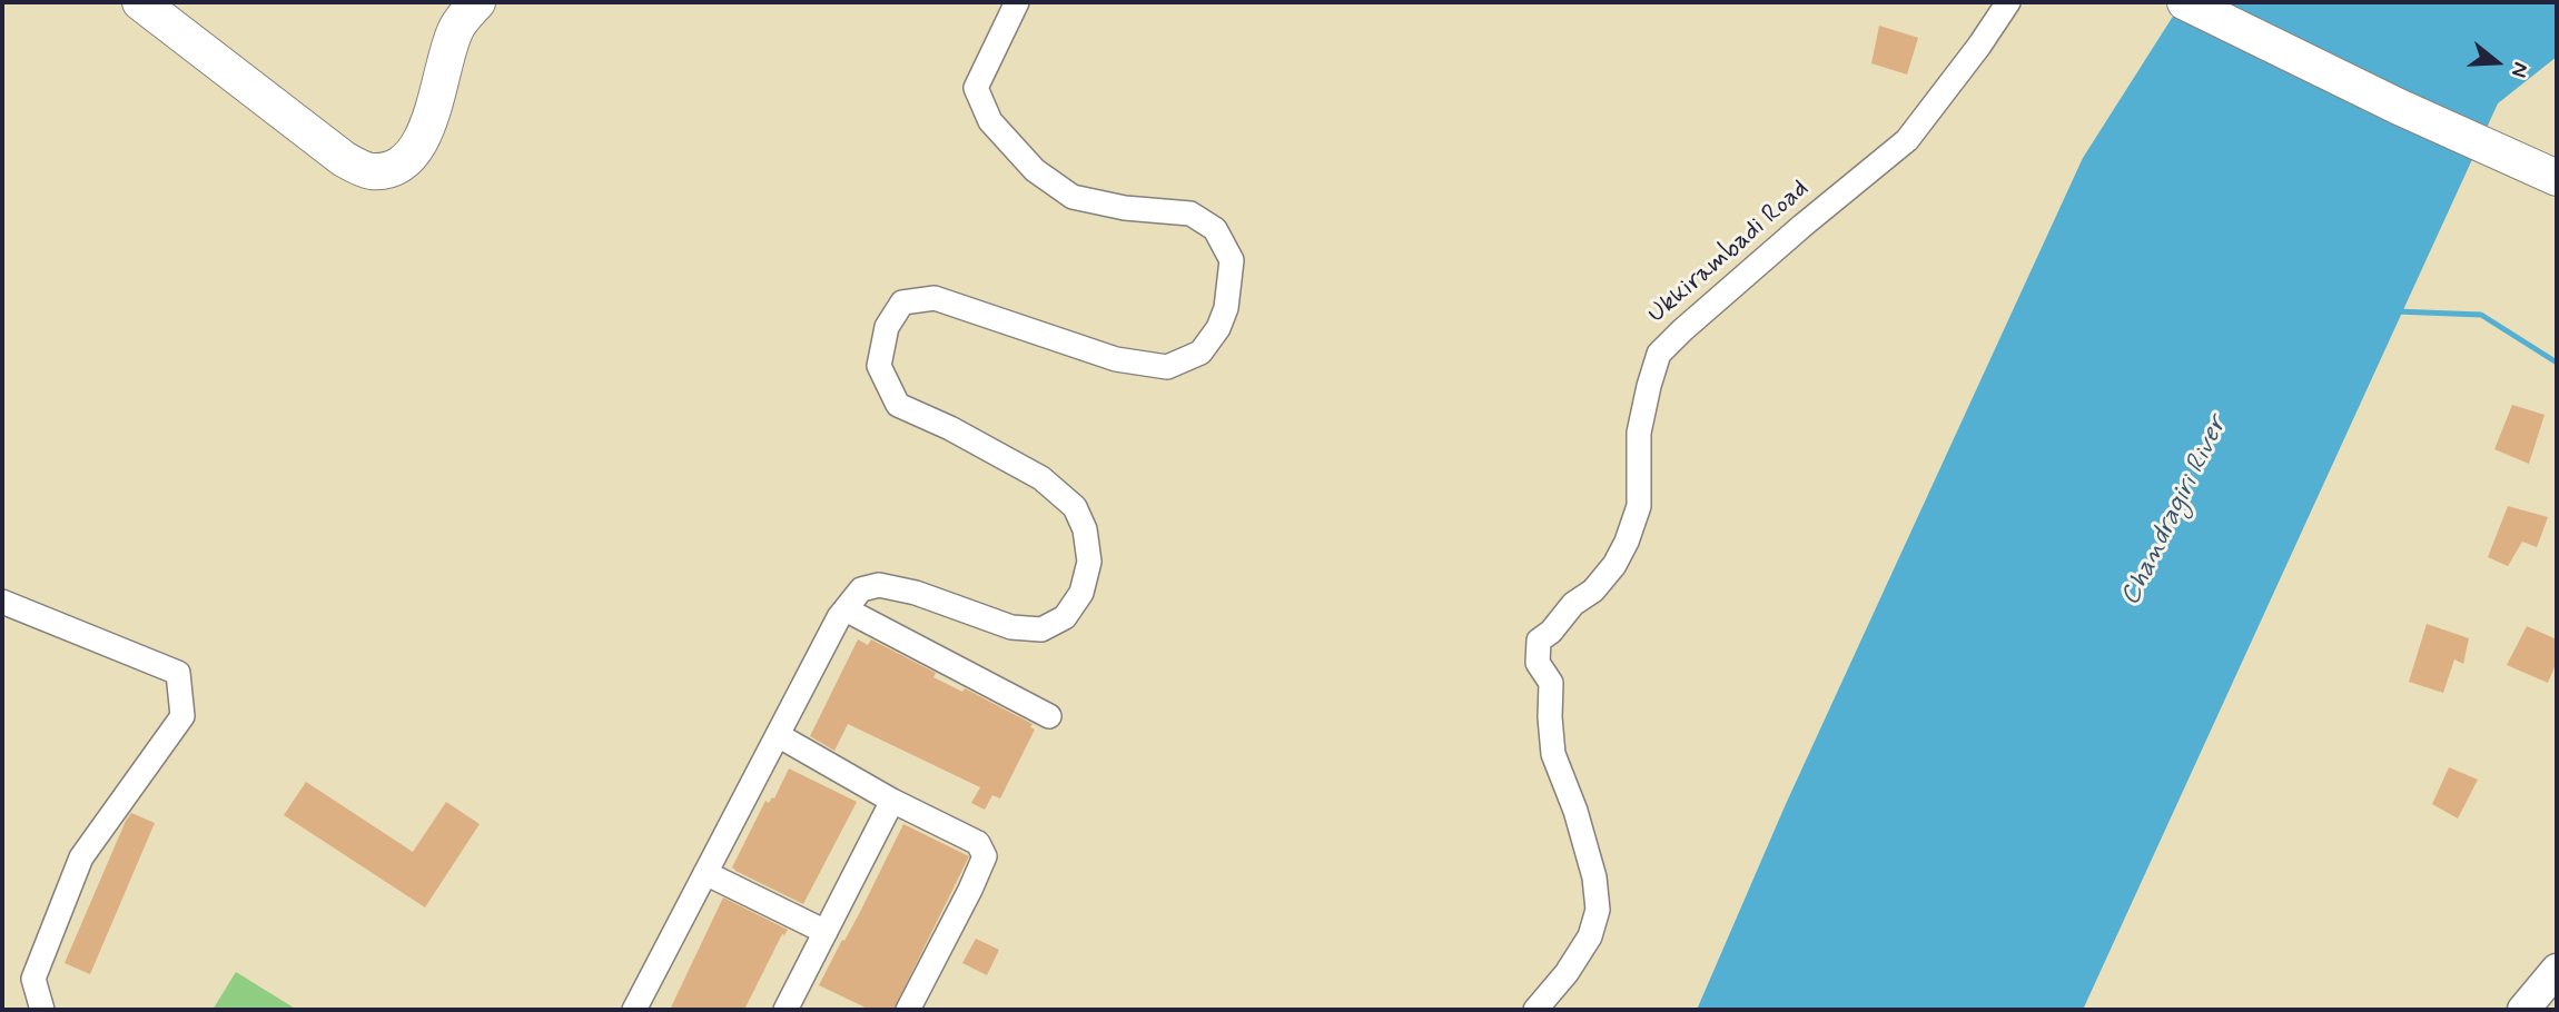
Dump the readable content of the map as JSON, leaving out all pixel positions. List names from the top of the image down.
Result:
{
  "streets": {
    "street": ["Ukkirambadi Road"]
  },
  "water": ["Chandragiri River"],
  "north": "right"
}
